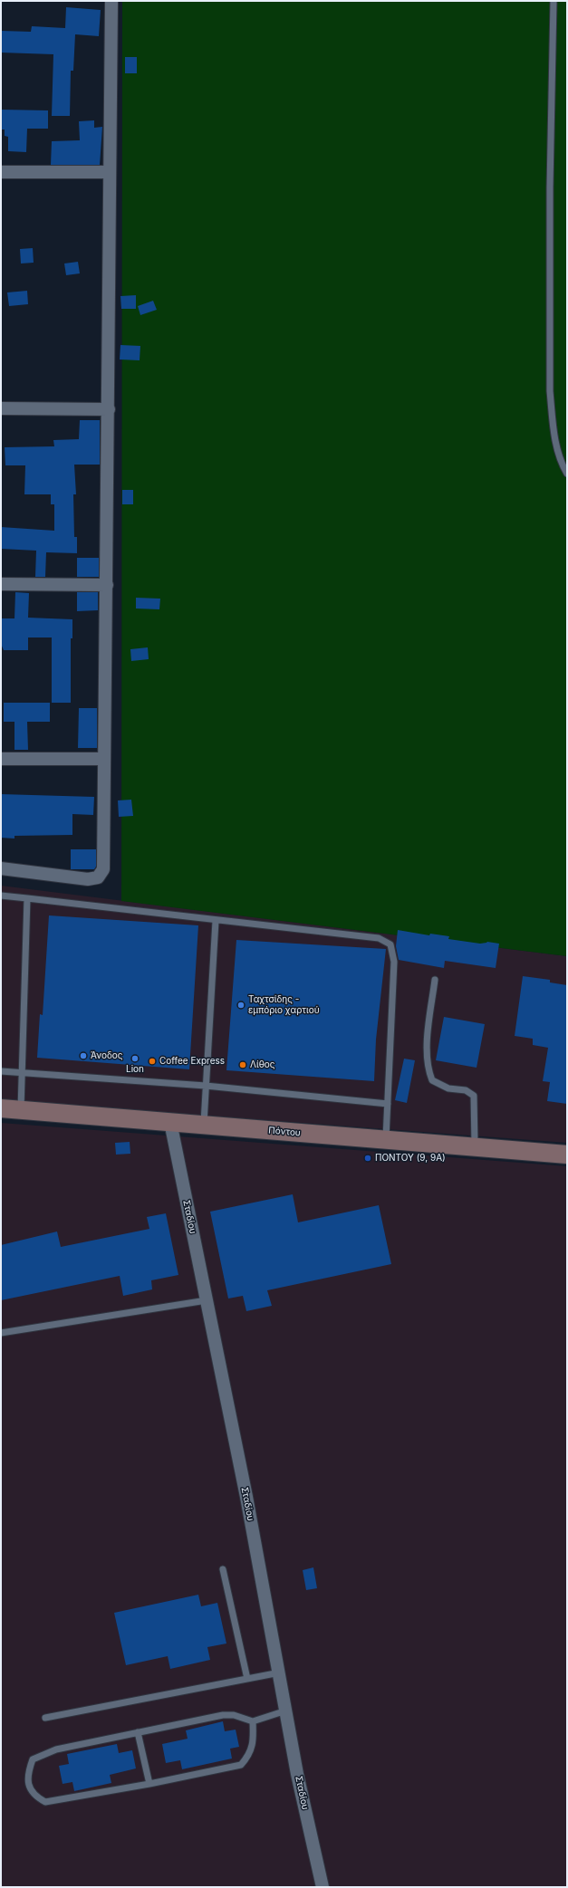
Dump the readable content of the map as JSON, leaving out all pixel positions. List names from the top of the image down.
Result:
{
  "streets": {
    "street": ["Πόντου", "Σταδίου"]
  },
  "crossings": [
    ["Πόντου", "Σταδίου"]
  ],
  "places": [
    "Ταχτσίδης - εμπόριο χαρτιού",
    "Άνοδος",
    "Lion",
    "Coffee Express",
    "Λίθος",
    "ΠΟΝΤΟΥ (9, 9Α)"
  ]
}
